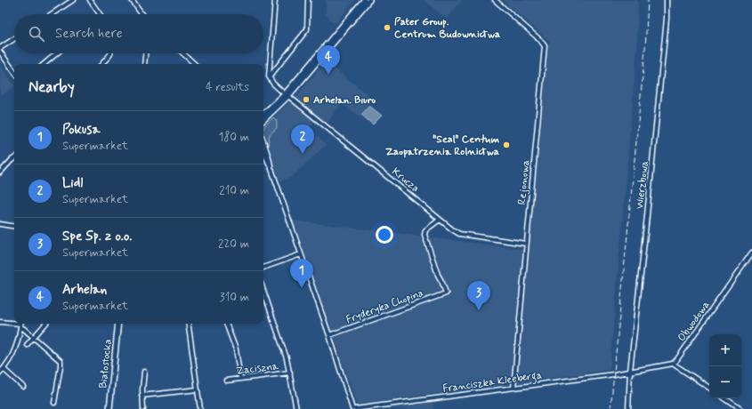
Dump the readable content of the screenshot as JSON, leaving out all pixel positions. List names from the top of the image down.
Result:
{
  "streets": {
    "main road": ["Białostocka"],
    "street": [
      "Krucza",
      "Rejonowa",
      "Wierzbowa",
      "Fryderyka Chopina",
      "Obwodowa",
      "Zaciszna",
      "Franciszka Kleeberga"
    ]
  },
  "crossings": [
    ["Krucza", "Rejonowa"],
    ["Krucza", "Fryderyka Chopina"],
    ["Rejonowa", "Franciszka Kleeberga"],
    ["Wierzbowa", "Franciszka Kleeberga"]
  ],
  "places": ["Pater Group. Centrum Budownictwa", "Arhelan. Biuro", "\"Seal\" Centum Zaopatrzenia Rolnictwa"],
  "page": {
    "search": "Search here",
    "pins": [
      "4",
      "2",
      "1",
      "3"
    ],
    "heading": ["Nearby", "4 results"],
    "list": [
      {
        "mark": "1",
        "name": "Pokusa",
        "note": "Supermarket",
        "value": "180 m"
      },
      {
        "mark": "2",
        "name": "Lidl",
        "note": "Supermarket",
        "value": "210 m"
      },
      {
        "mark": "3",
        "name": "Spe Sp. z o.o.",
        "note": "Supermarket",
        "value": "220 m"
      },
      {
        "mark": "4",
        "name": "Arhelan",
        "note": "Supermarket",
        "value": "310 m"
      }
    ],
    "map_buttons": ["+", "−"]
  }
}
